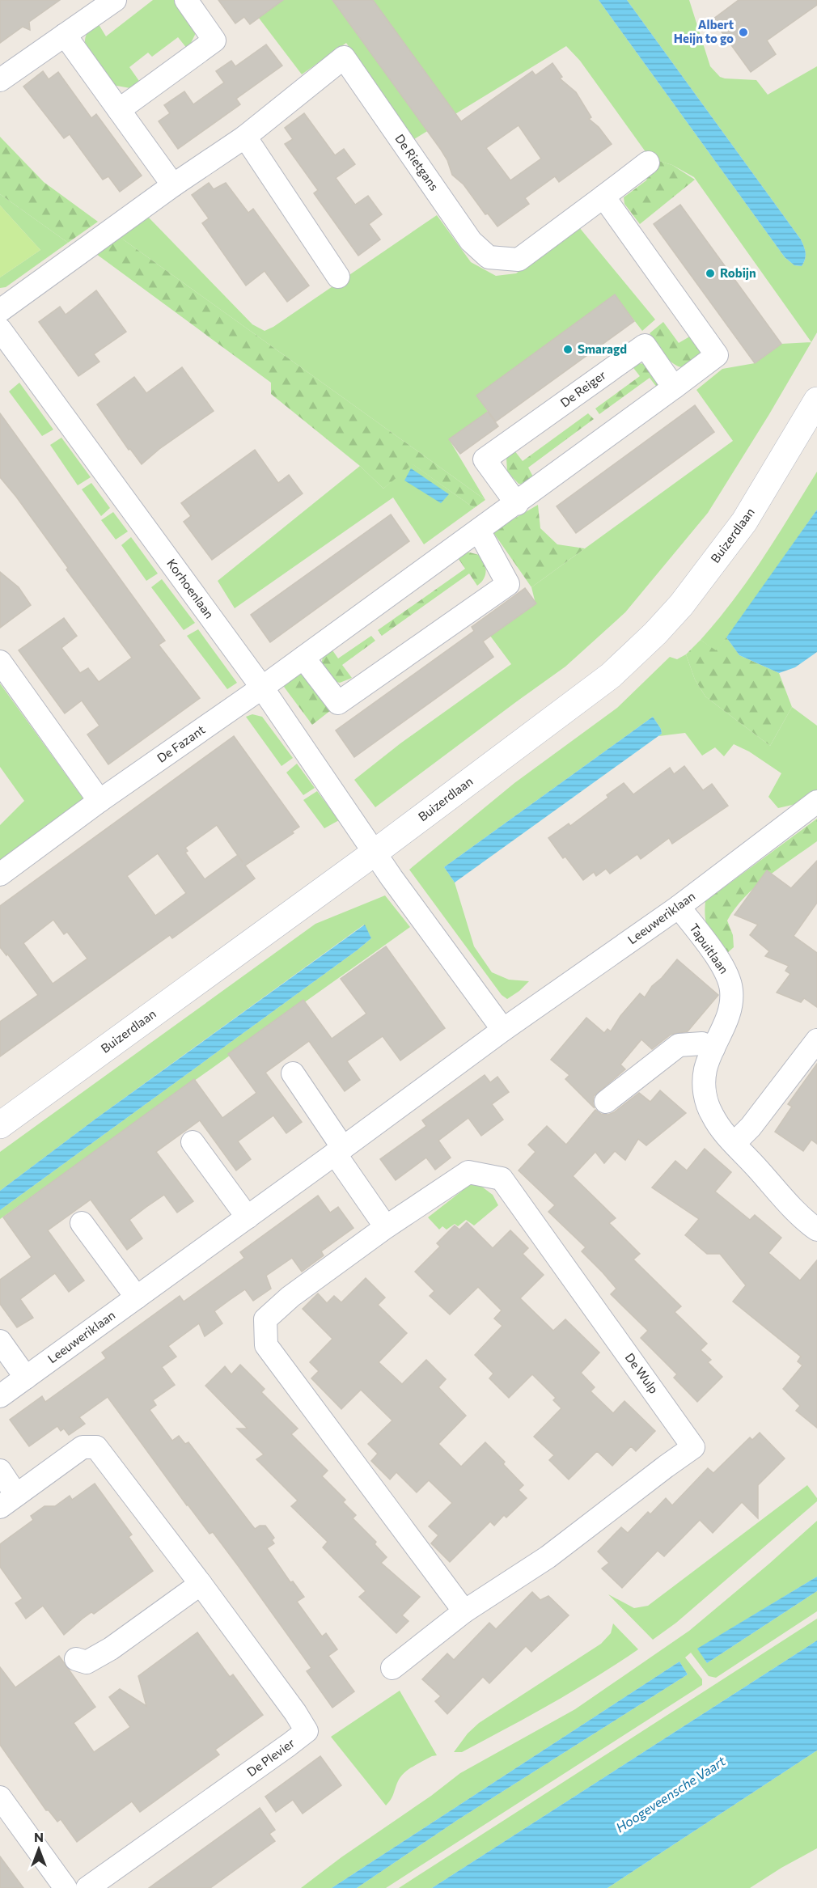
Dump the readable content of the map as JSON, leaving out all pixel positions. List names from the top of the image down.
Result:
{
  "streets": {
    "street": [
      "De Rietgans",
      "De Reiger",
      "Buizerdlaan",
      "Korhoenlaan",
      "De Fazant",
      "Leeuweriklaan",
      "Tapuitlaan",
      "De Wulp",
      "De Plevier"
    ]
  },
  "crossings": [
    ["Buizerdlaan", "Korhoenlaan"],
    ["Korhoenlaan", "De Fazant"],
    ["Leeuweriklaan", "Tapuitlaan"]
  ],
  "water": ["Hoogeveensche Vaart"],
  "places": ["Albert Heijn to go", "Robijn", "Smaragd"],
  "north": "top"
}
